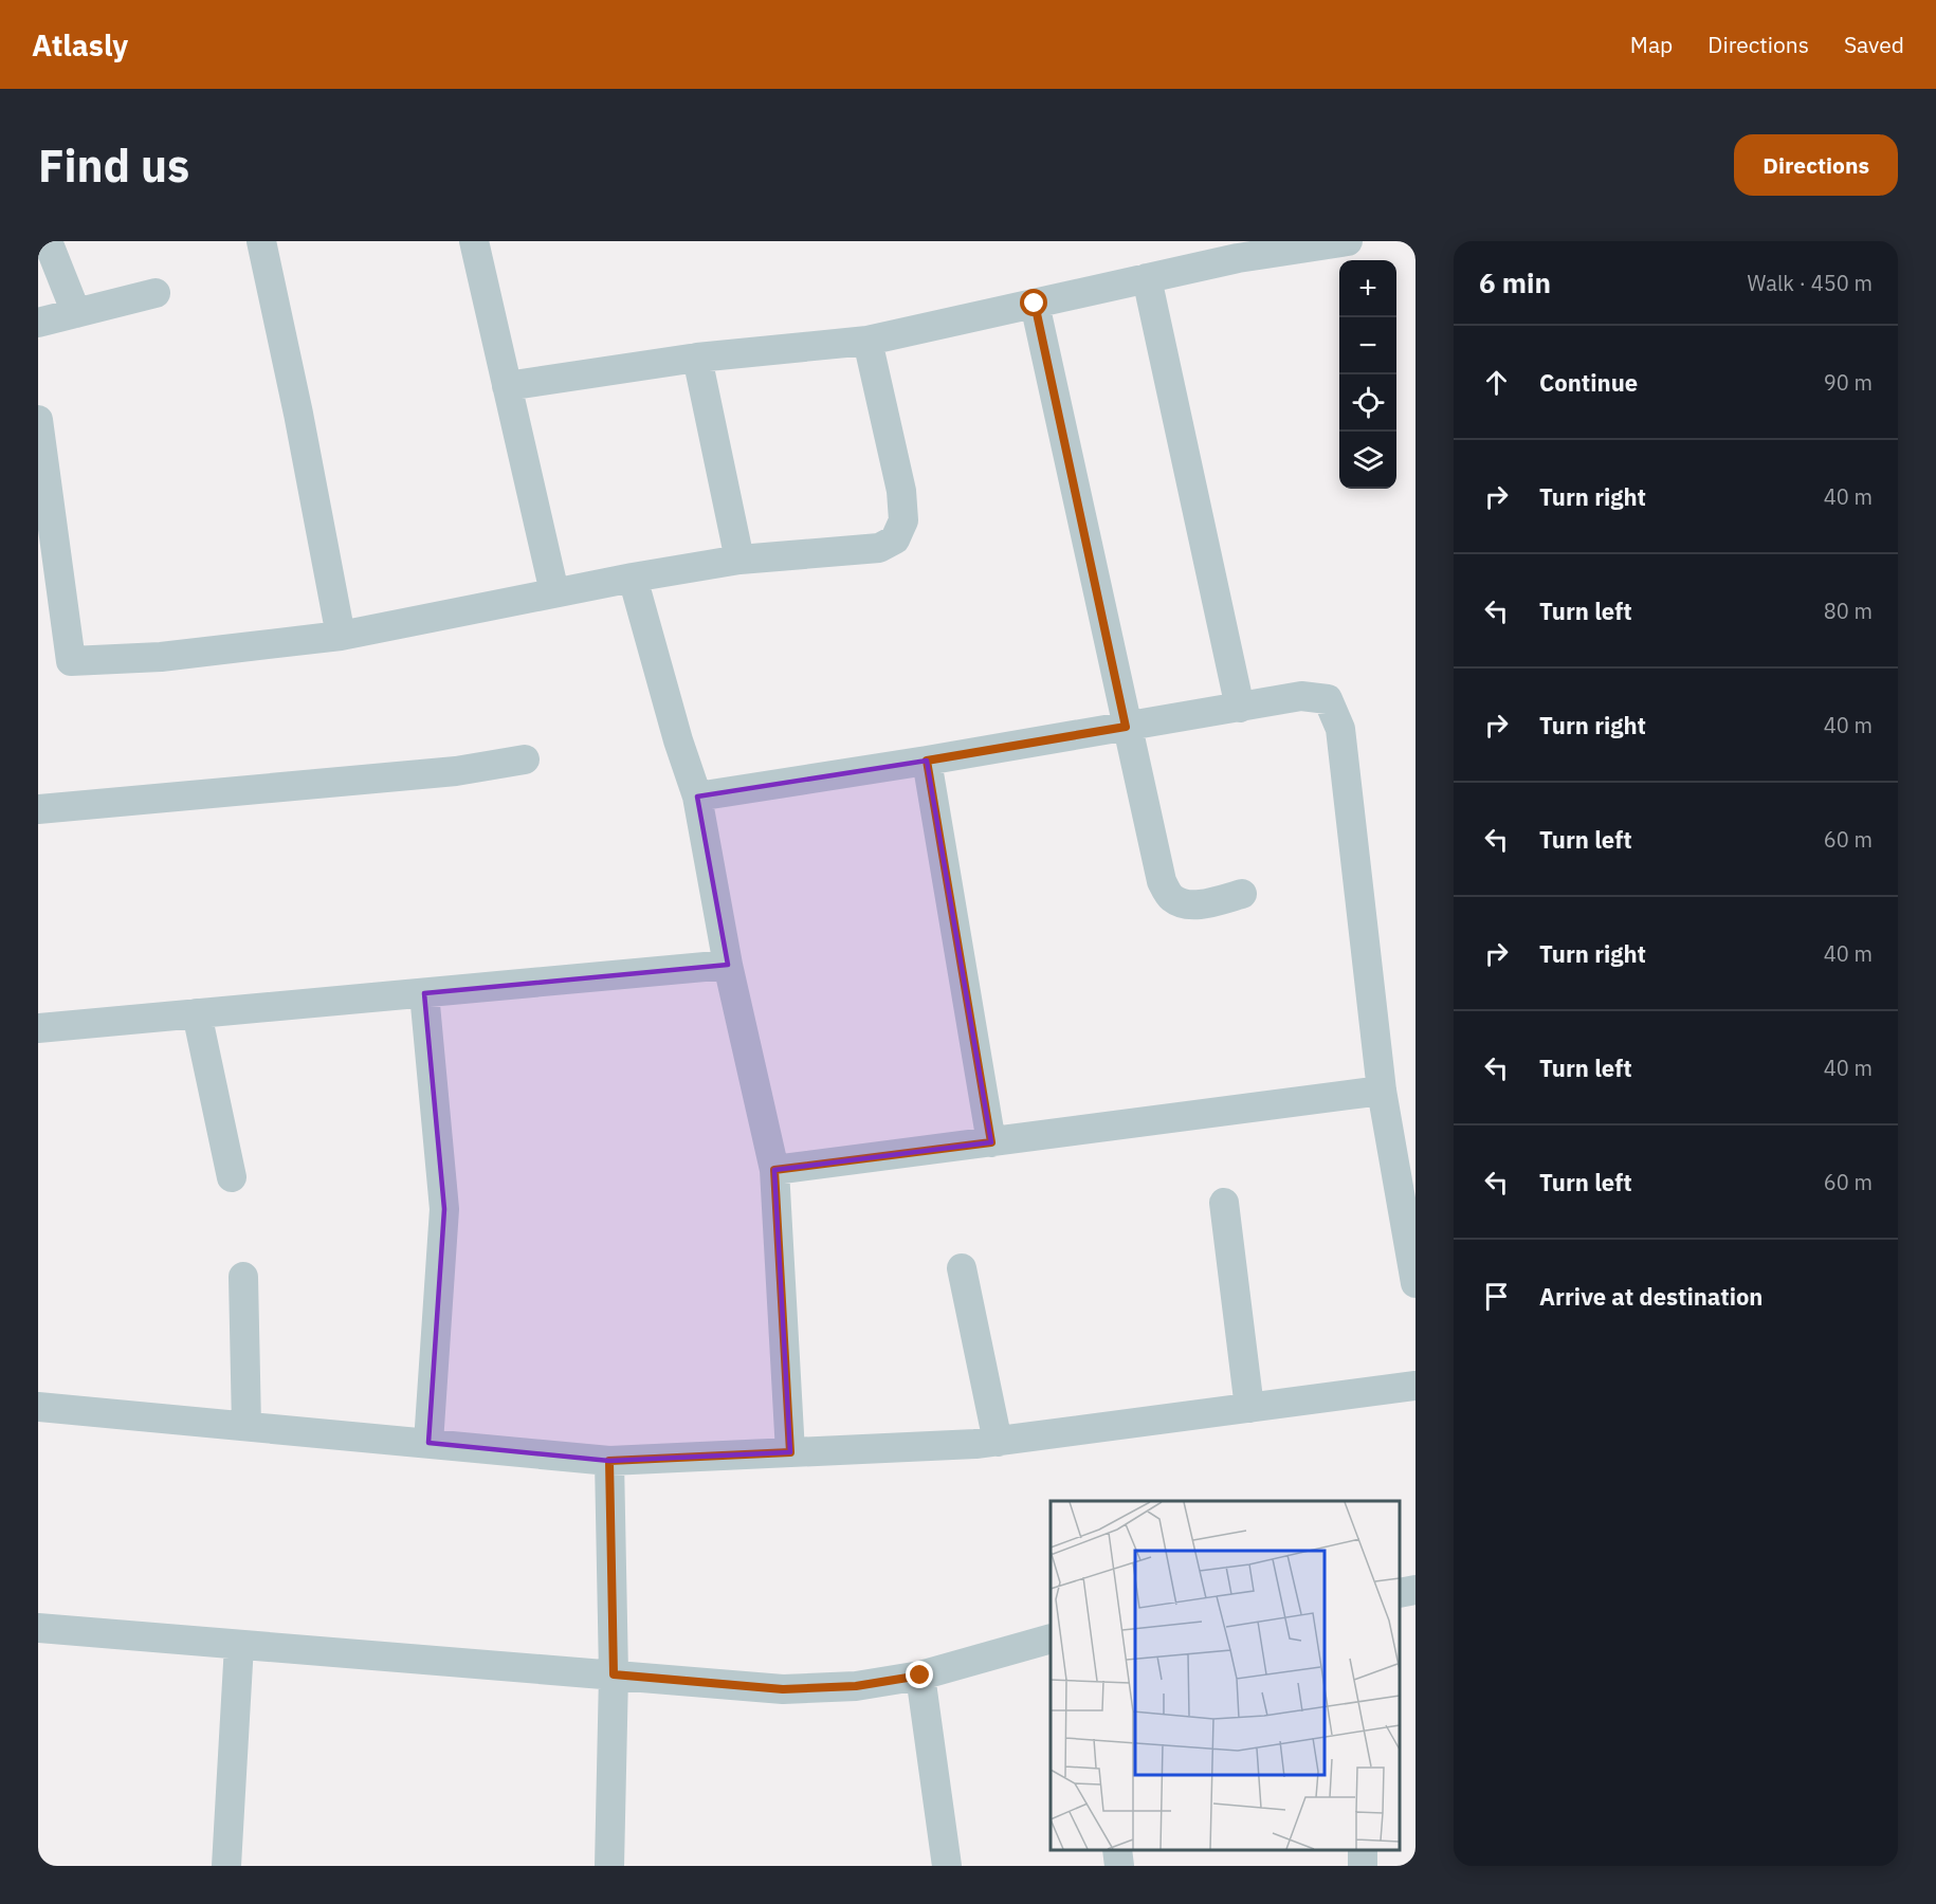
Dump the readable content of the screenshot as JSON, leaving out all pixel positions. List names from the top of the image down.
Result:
{
  "page": {
    "header": "Atlasly",
    "nav": ["Map", "Directions", "Saved"],
    "buttons": "Directions",
    "title": "Find us",
    "heading": ["6 min", "Walk · 450 m"],
    "map_buttons": ["+", "−"],
    "list": [
      ["Continue", "90 m"],
      ["Turn right", "40 m"],
      ["Turn left", "80 m"],
      ["Turn right", "40 m"],
      ["Turn left", "60 m"],
      ["Turn right", "40 m"],
      ["Turn left", "40 m"],
      ["Turn left", "60 m"],
      "Arrive at destination"
    ]
  }
}
